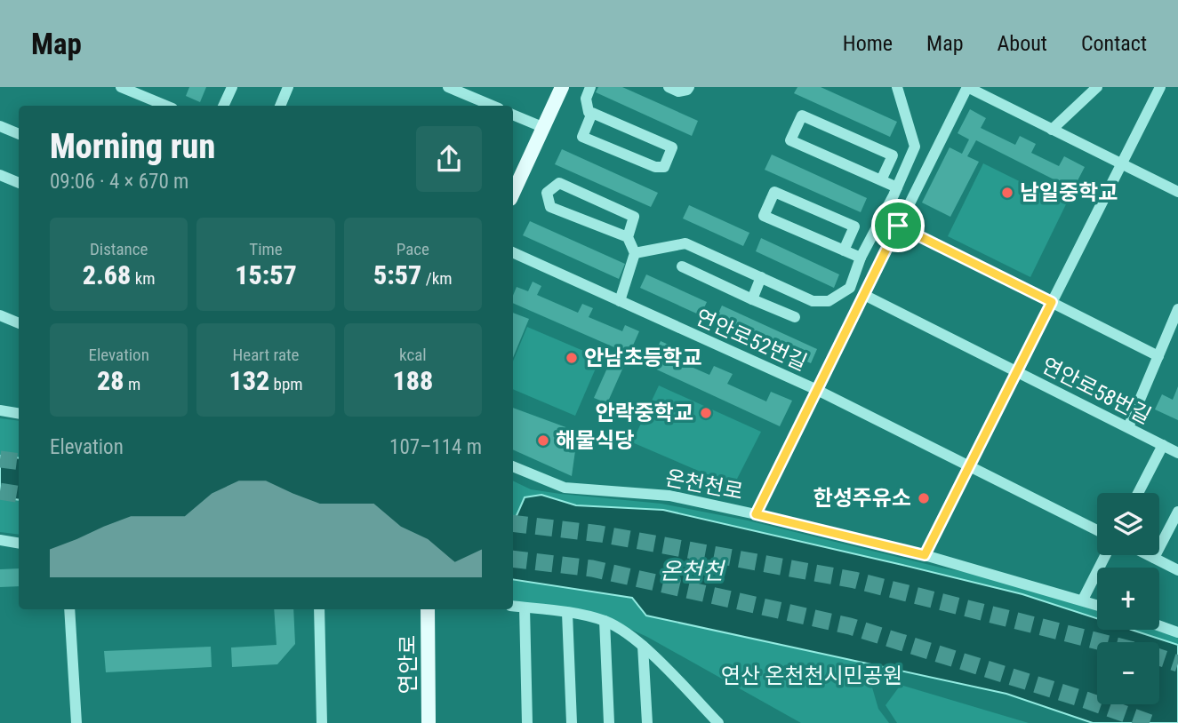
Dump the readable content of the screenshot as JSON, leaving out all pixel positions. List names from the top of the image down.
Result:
{
  "streets": {
    "main road": ["연안로"],
    "street": ["연안로52번길", "연안로58번길", "온천천로"]
  },
  "water": ["온천천"],
  "parks": ["연산 온천천시민공원"],
  "places": [
    "남일중학교",
    "안남초등학교",
    "안락중학교",
    "해물식당",
    "한성주유소"
  ],
  "page": {
    "header": "Map",
    "nav": [
      "Home",
      "Map",
      "About",
      "Contact"
    ],
    "heading": ["Morning run", "09:06 · 4 × 670 m"],
    "stats": [
      ["Distance", "2.68 km"],
      ["Time", "15:57"],
      ["Pace", "5:57 /km"],
      ["Elevation", "28 m"],
      ["Heart rate", "132 bpm"],
      ["kcal", "188"]
    ],
    "chart": ["Elevation", "107–114 m"],
    "map_buttons": ["+", "−"]
  }
}
